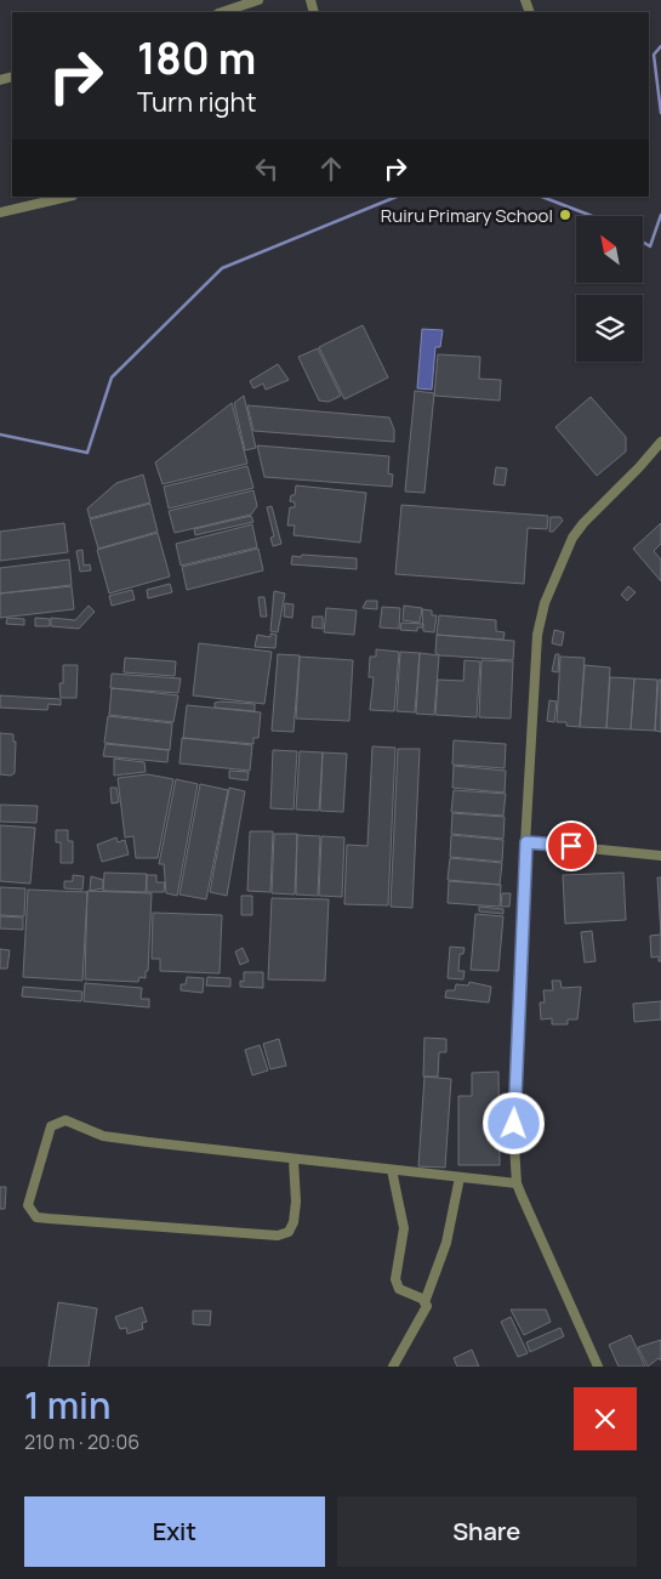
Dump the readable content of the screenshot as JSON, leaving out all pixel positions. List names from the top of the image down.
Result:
{
  "places": ["Ruiru Primary School"],
  "north": "top left",
  "page": {
    "turn": ["180 m", "Turn right"],
    "heading": ["1 min", "210 m · 20:06"],
    "buttons": ["Exit", "Share"]
  }
}
